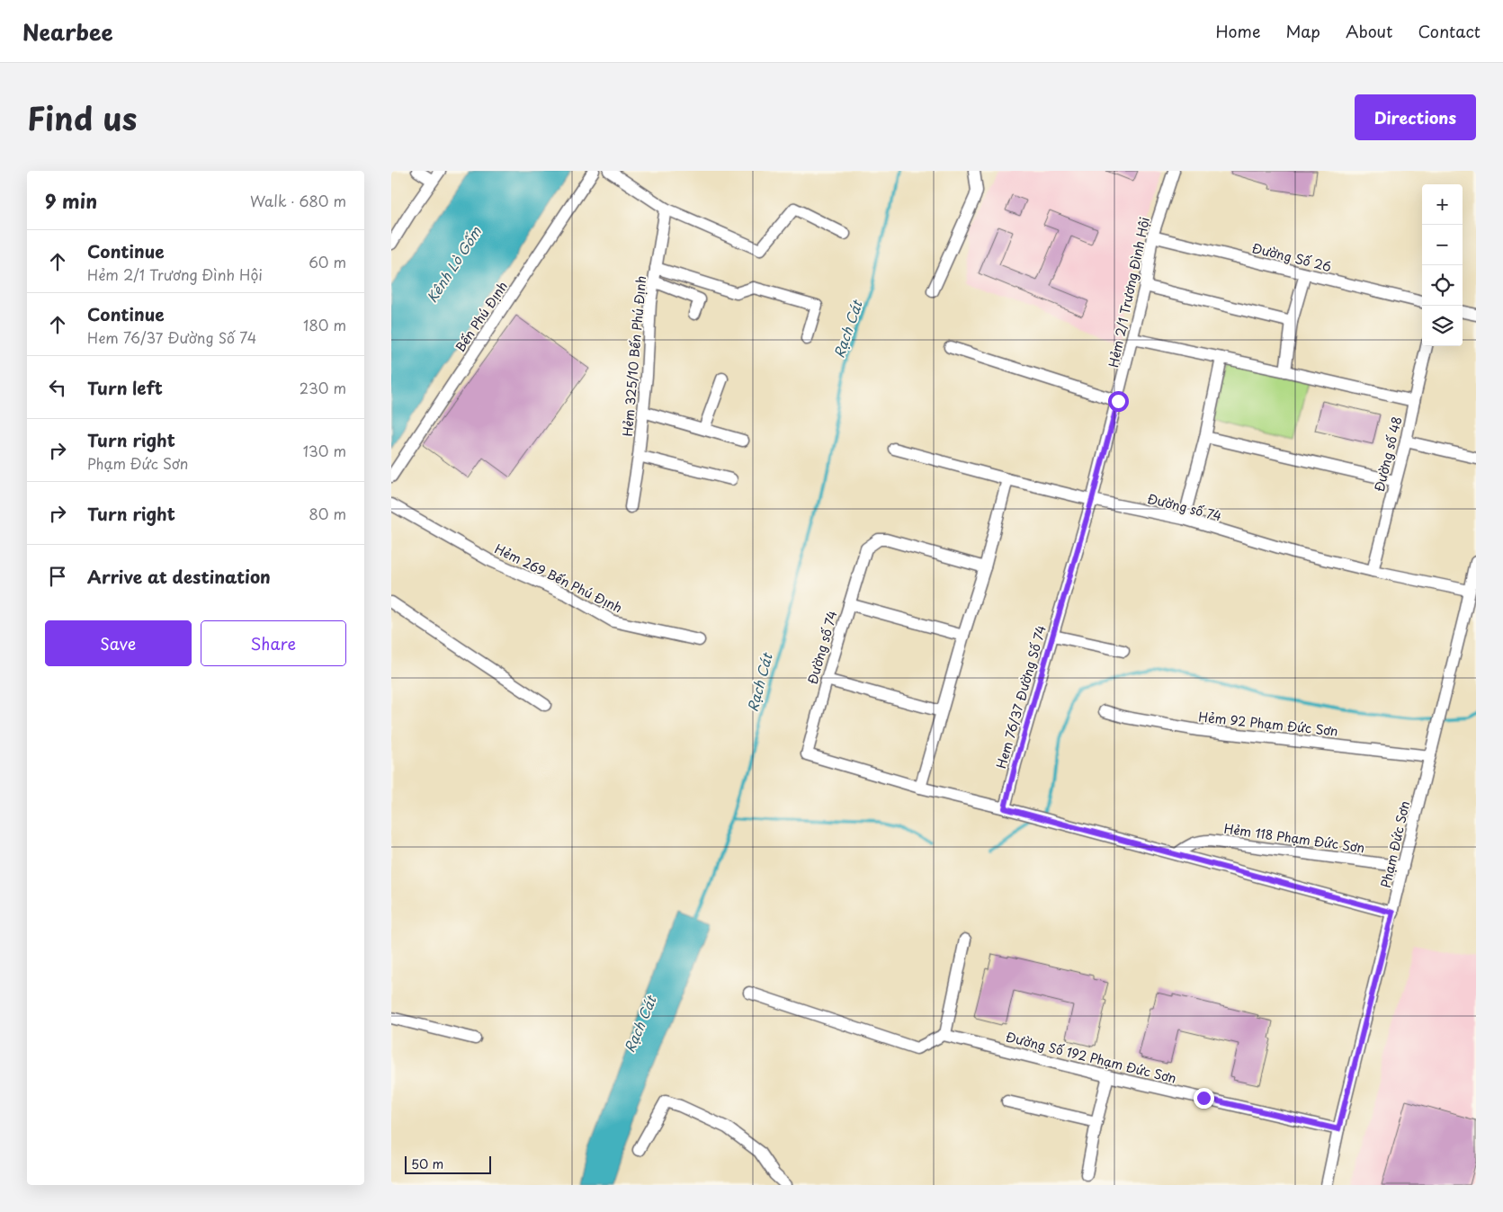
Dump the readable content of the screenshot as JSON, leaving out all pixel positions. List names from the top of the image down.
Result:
{
  "streets": {
    "street": [
      "Đường Số 26",
      "Hẻm 2/1 Trương Đình Hội",
      "Bến Phú Định",
      "Hẻm 325/10 Bến Phú Định",
      "Đường số 48",
      "Đường số 74",
      "Hẻm 269 Bến Phú Định",
      "Hem 76/37 Đường Số 74",
      "Hẻm 92 Phạm Đức Sơn",
      "Hẻm 118 Phạm Đức Sơn",
      "Phạm Đức Sơn",
      "Đường Số 192 Phạm Đức Sơn"
    ]
  },
  "crossings": [
    ["Đường Số 26", "Hẻm 2/1 Trương Đình Hội"],
    ["Hẻm 2/1 Trương Đình Hội", "Đường số 74"],
    ["Hẻm 2/1 Trương Đình Hội", "Hem 76/37 Đường Số 74"],
    ["Đường số 48", "Đường số 74"],
    ["Đường số 74", "Hem 76/37 Đường Số 74"],
    ["Đường số 74", "Phạm Đức Sơn"],
    ["Hẻm 92 Phạm Đức Sơn", "Phạm Đức Sơn"],
    ["Hẻm 118 Phạm Đức Sơn", "Phạm Đức Sơn"],
    ["Phạm Đức Sơn", "Đường Số 192 Phạm Đức Sơn"]
  ],
  "water": ["Kênh Lò Gốm", "Rạch Cát"],
  "scale_bar": "50 m",
  "page": {
    "header": "Nearbee",
    "nav": [
      "Home",
      "Map",
      "About",
      "Contact"
    ],
    "title": "Find us",
    "buttons": [
      "Directions",
      ["Save", "Share"]
    ],
    "heading": ["9 min", "Walk · 680 m"],
    "map_buttons": ["+", "−"],
    "list": [
      ["Continue", "Hẻm 2/1 Trương Đình Hội", "60 m"],
      ["Continue", "Hem 76/37 Đường Số 74", "180 m"],
      ["Turn left", "230 m"],
      ["Turn right", "Phạm Đức Sơn", "130 m"],
      ["Turn right", "80 m"],
      "Arrive at destination"
    ],
    "scale": "50 m"
  }
}
